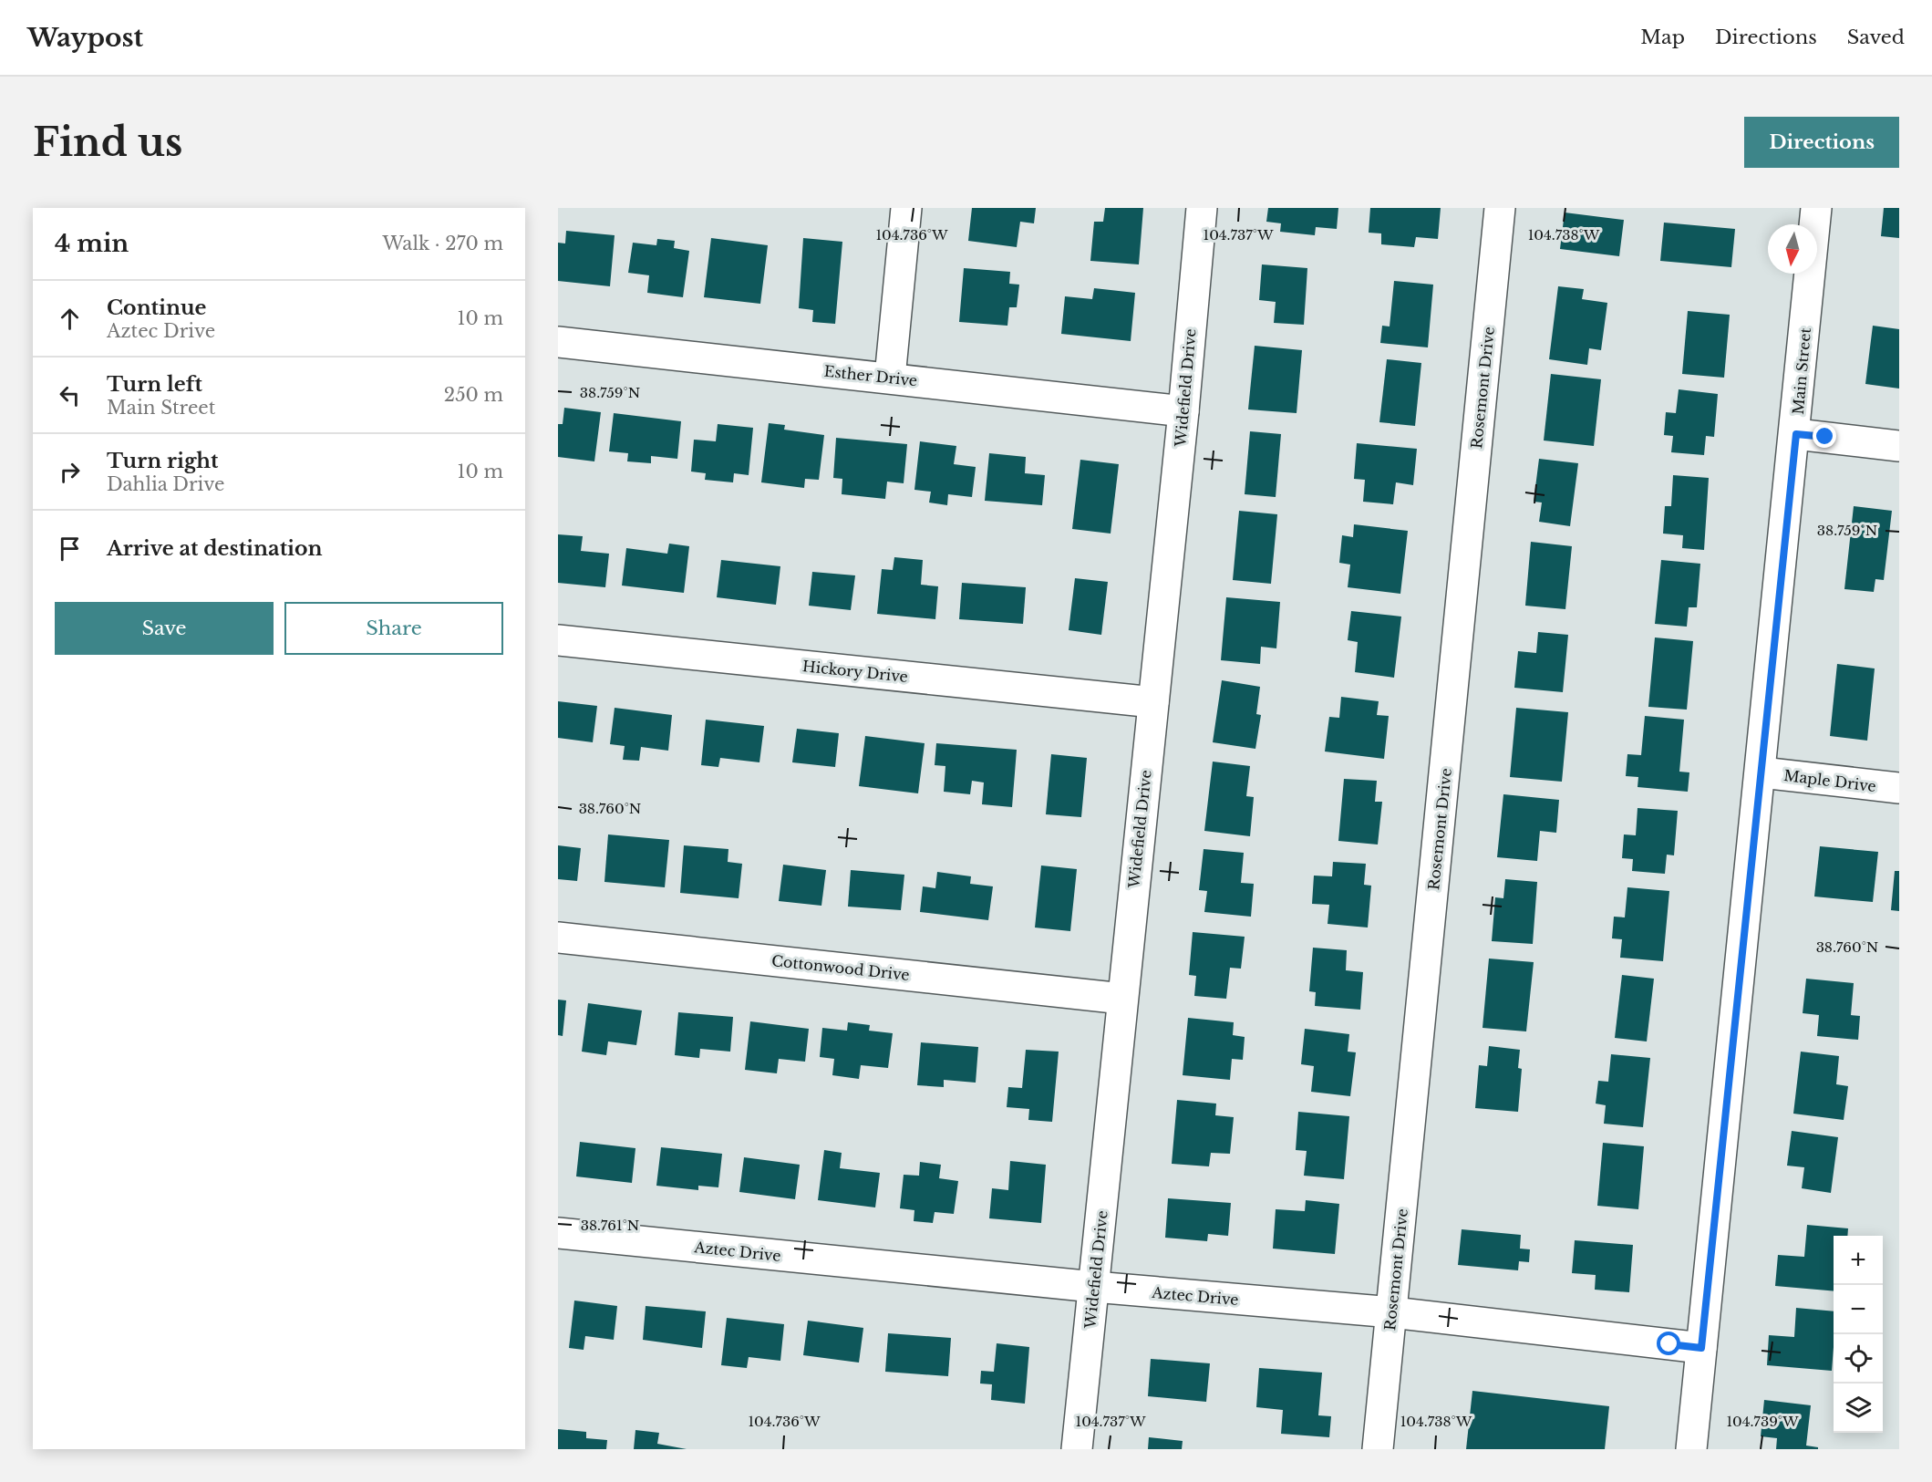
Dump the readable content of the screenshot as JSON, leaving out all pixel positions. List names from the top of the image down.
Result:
{
  "streets": {
    "street": [
      "Main Street",
      "Esther Drive",
      "Widefield Drive",
      "Rosemont Drive",
      "Hickory Drive",
      "Maple Drive",
      "Cottonwood Drive",
      "Aztec Drive"
    ]
  },
  "crossings": [
    ["Main Street", "Maple Drive"],
    ["Main Street", "Aztec Drive"],
    ["Esther Drive", "Widefield Drive"],
    ["Widefield Drive", "Hickory Drive"],
    ["Widefield Drive", "Cottonwood Drive"],
    ["Widefield Drive", "Aztec Drive"],
    ["Rosemont Drive", "Aztec Drive"]
  ],
  "north": "bottom",
  "page": {
    "header": "Waypost",
    "nav": ["Map", "Directions", "Saved"],
    "buttons": [
      "Directions",
      ["Save", "Share"]
    ],
    "title": "Find us",
    "heading": ["4 min", "Walk · 270 m"],
    "list": [
      ["Continue", "Aztec Drive", "10 m"],
      ["Turn left", "Main Street", "250 m"],
      ["Turn right", "Dahlia Drive", "10 m"],
      "Arrive at destination"
    ],
    "map_buttons": ["+", "−"]
  },
  "coordinates": [
    "104.736°W",
    "104.737°W",
    "104.738°W",
    "38.759°N",
    "38.760°N",
    "38.761°N",
    "104.739°W"
  ]
}
